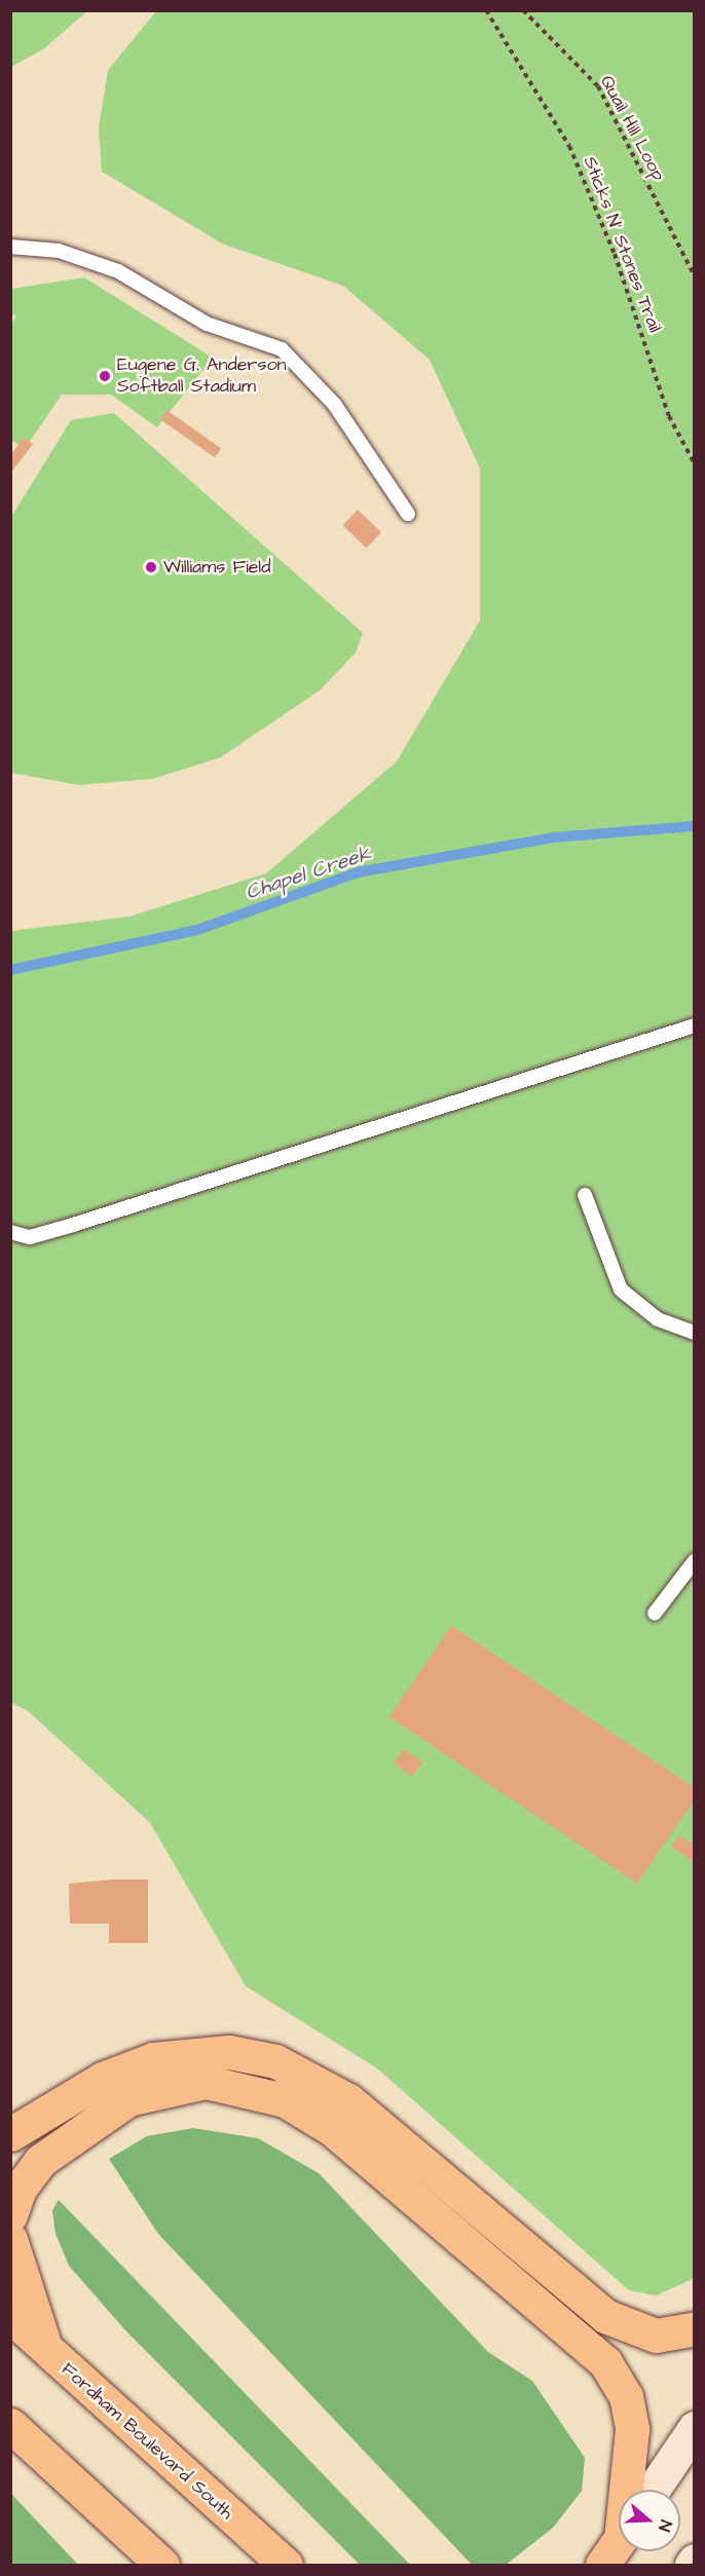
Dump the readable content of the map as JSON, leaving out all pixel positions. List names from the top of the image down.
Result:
{
  "streets": {
    "highway": ["Fordham Boulevard South"],
    "path": ["Quail Hill Loop", "Sticks N' Stones Trail"]
  },
  "water": ["Chapel Creek"],
  "places": ["Eugene G. Anderson Softball Stadium", "Williams Field"],
  "north": "right"
}
